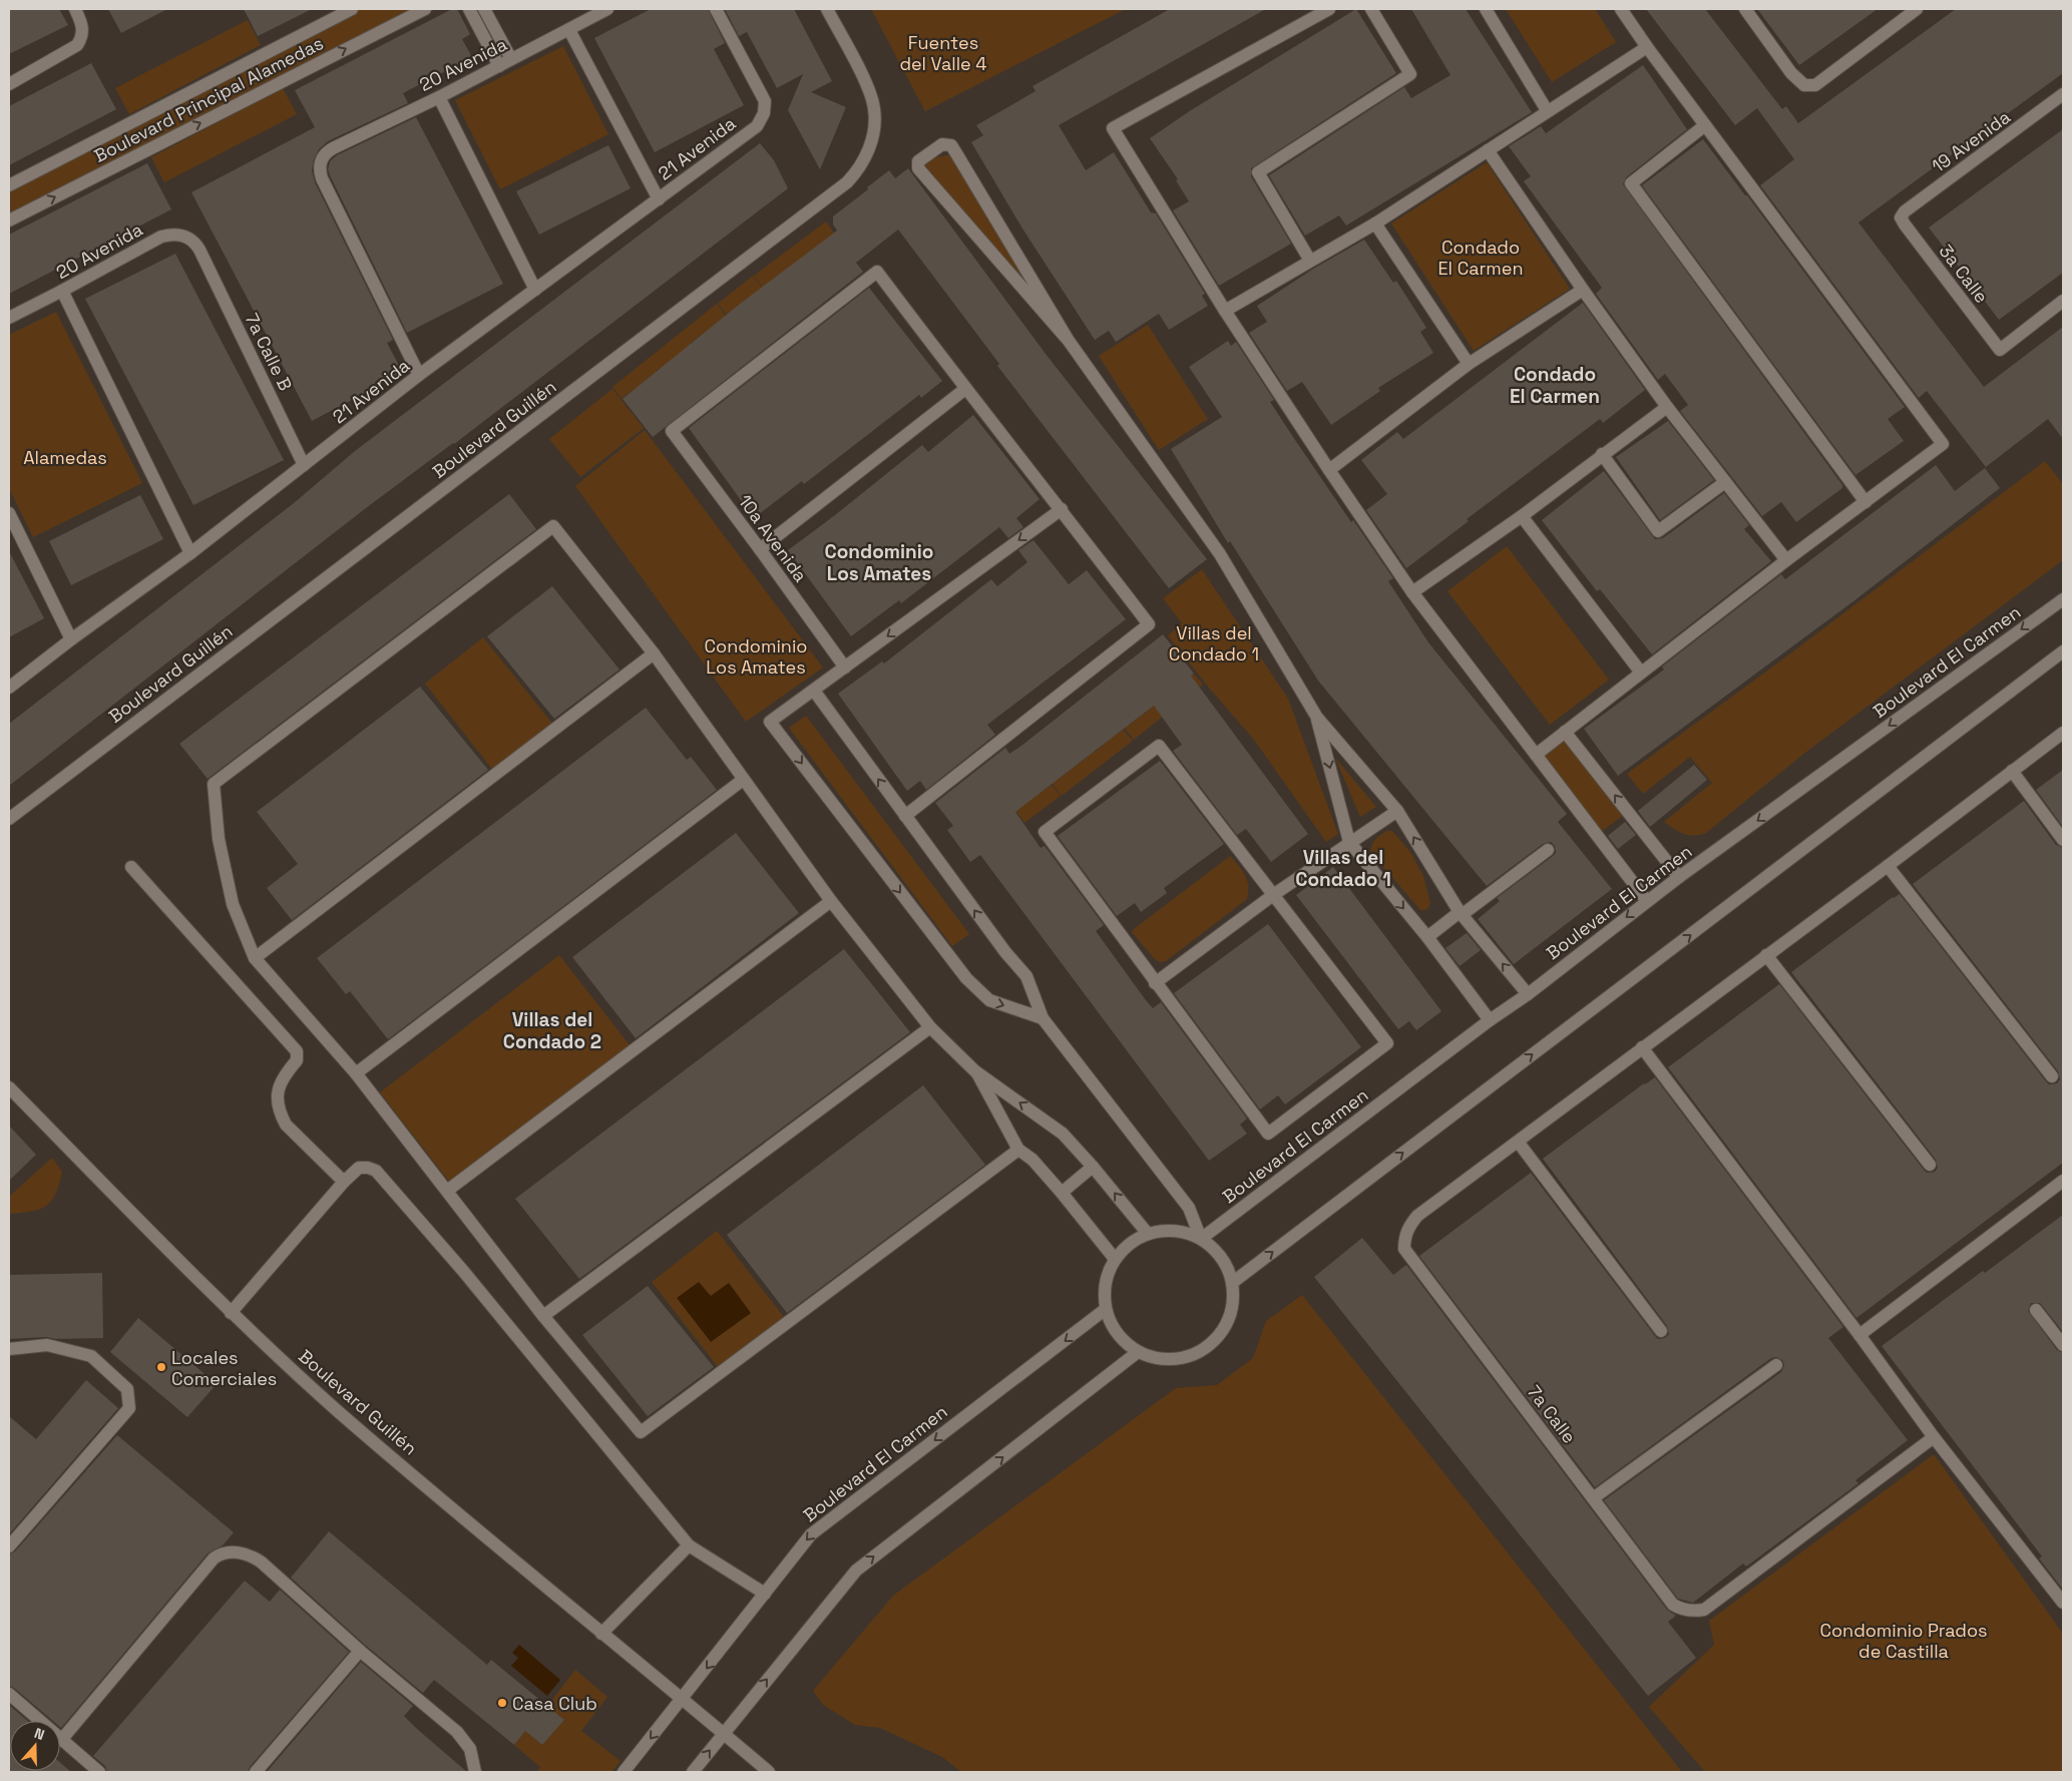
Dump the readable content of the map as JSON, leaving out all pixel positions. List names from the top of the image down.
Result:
{
  "streets": {
    "street": [
      "20 Avenida",
      "Boulevard Principal Alamedas",
      "19 Avenida",
      "21 Avenida",
      "3a Calle",
      "7a Calle B",
      "Boulevard Guillén",
      "10a Avenida",
      "Boulevard El Carmen",
      "7a Calle"
    ]
  },
  "crossings": [
    ["20 Avenida", "21 Avenida"],
    ["20 Avenida", "7a Calle B"],
    ["19 Avenida", "3a Calle"],
    ["21 Avenida", "7a Calle B"],
    ["Boulevard Guillén", "Boulevard El Carmen"]
  ],
  "districts": [
    "Condado El Carmen",
    "Condominio Los Amates",
    "Villas del Condado 1",
    "Villas del Condado 2"
  ],
  "parks": [
    "Fuentes del Valle 4",
    "Condado El Carmen",
    "Alamedas",
    "Villas del Condado 1",
    "Condominio Los Amates",
    "Condominio Prados de Castilla"
  ],
  "places": ["Locales Comerciales", "Casa Club"],
  "north": "top"
}
